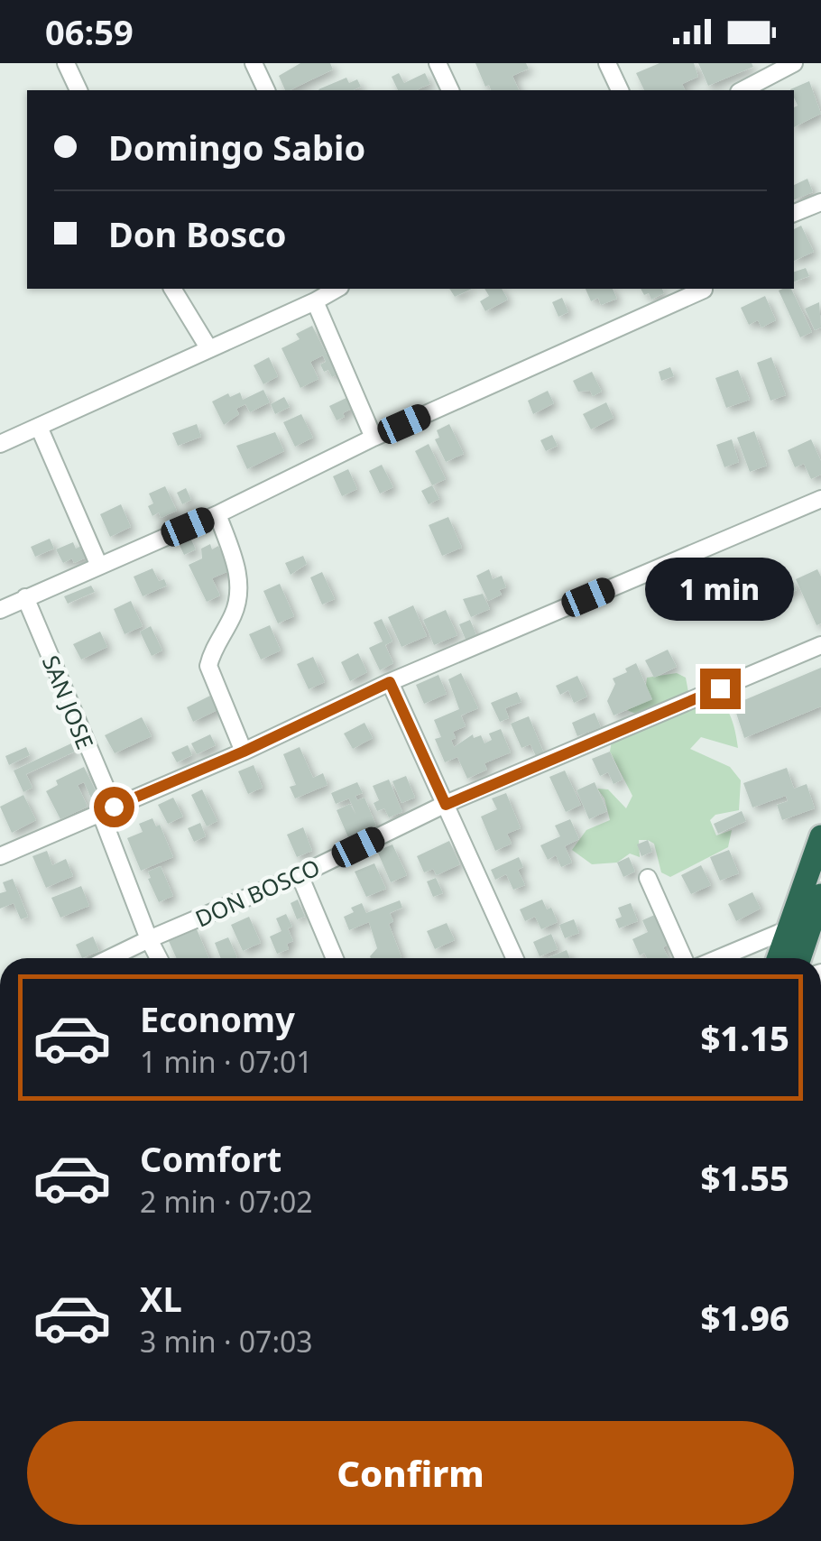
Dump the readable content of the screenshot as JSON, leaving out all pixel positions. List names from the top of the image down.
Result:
{
  "streets": {
    "street": ["SAN JOSE", "DON BOSCO"]
  },
  "crossings": [
    ["SAN JOSE", "DON BOSCO"]
  ],
  "page": {
    "status": "06:59",
    "banner": ["Domingo Sabio", "Don Bosco"],
    "bubble": "1 min",
    "list": [
      {
        "name": "Economy",
        "note": "1 min · 07:01",
        "value": "$1.15"
      },
      {
        "name": "Comfort",
        "note": "2 min · 07:02",
        "value": "$1.55"
      },
      {
        "name": "XL",
        "note": "3 min · 07:03",
        "value": "$1.96"
      }
    ],
    "buttons": "Confirm"
  }
}
